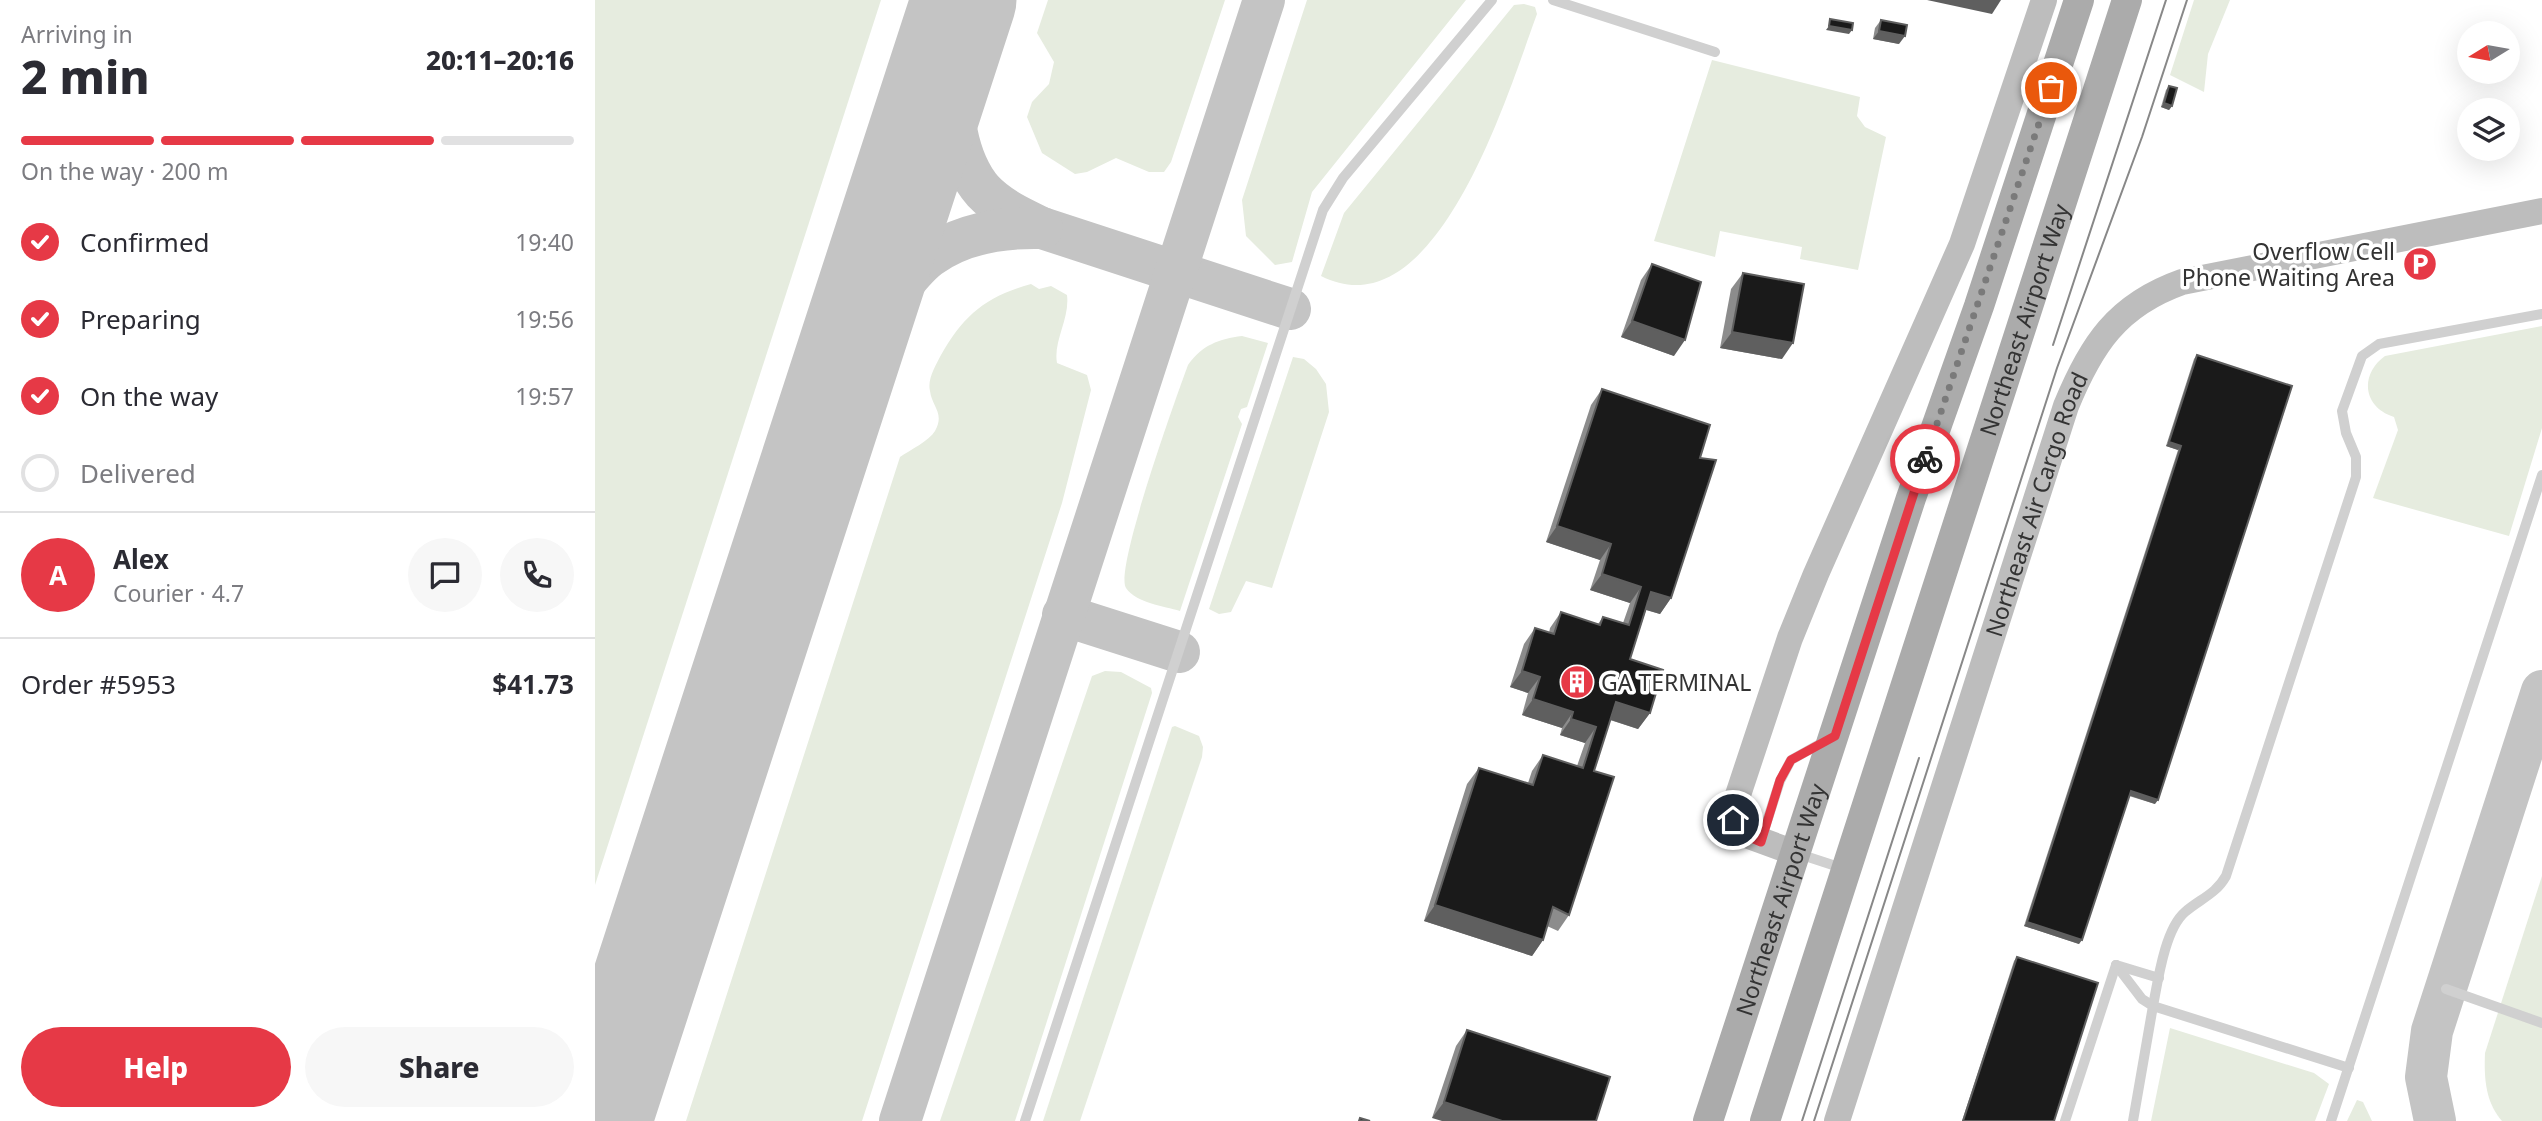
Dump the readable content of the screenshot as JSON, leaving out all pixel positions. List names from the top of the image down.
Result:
{
  "streets": {
    "main road": ["Northeast Airport Way"],
    "street": ["Northeast Air Cargo Road"]
  },
  "places": {
    "parking": ["Overflow Cell Phone Waiting Area"],
    "building": ["GA TERMINAL"]
  },
  "north": "left",
  "page": {
    "heading": ["2 min", "Arriving in", "20:11–20:16"],
    "panel": [
      "Alex",
      "Courier · 4.7",
      "Order #5953",
      "$41.73"
    ],
    "bar": "On the way · 200 m",
    "list": [
      ["Confirmed", "19:40"],
      ["Preparing", "19:56"],
      ["On the way", "19:57"],
      "Delivered"
    ],
    "round": "A",
    "buttons": ["Help", "Share"]
  }
}
